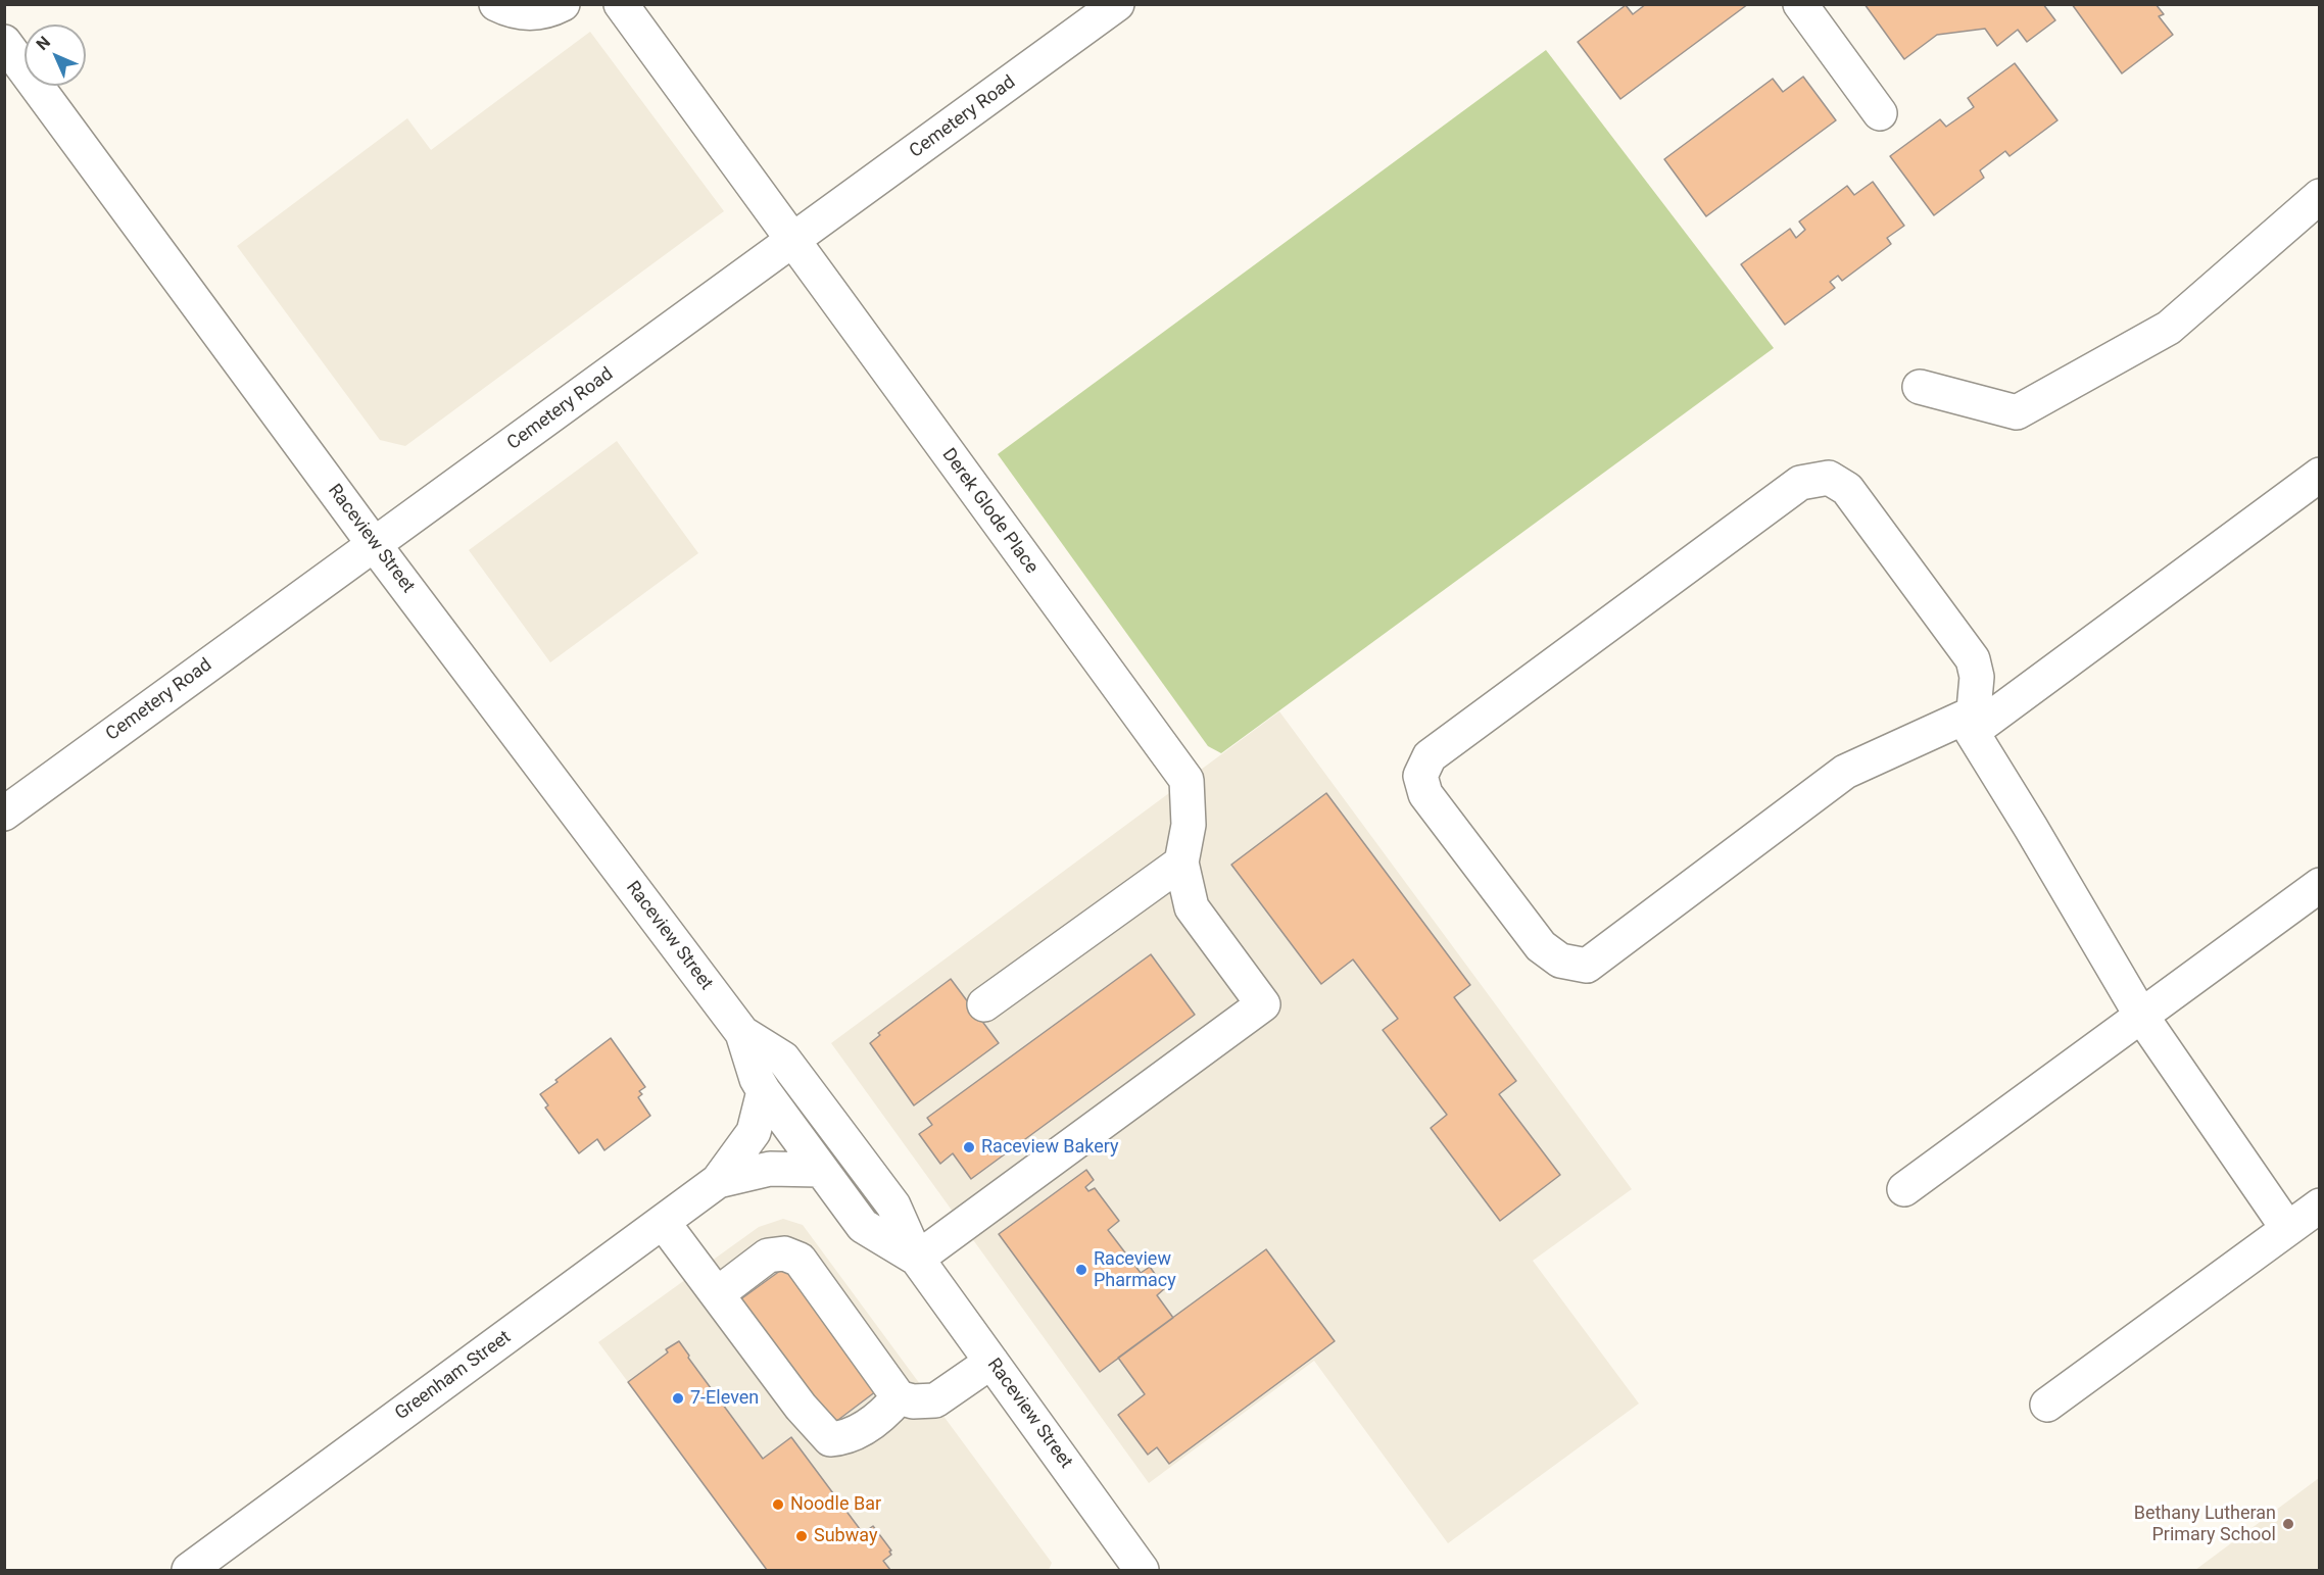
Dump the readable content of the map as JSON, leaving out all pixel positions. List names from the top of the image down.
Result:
{
  "streets": {
    "street": [
      "Cemetery Road",
      "Derek Glode Place",
      "Raceview Street",
      "Greenham Street"
    ]
  },
  "crossings": [
    ["Cemetery Road", "Derek Glode Place"],
    ["Cemetery Road", "Raceview Street"],
    ["Raceview Street", "Greenham Street"]
  ],
  "places": [
    "Raceview Bakery",
    "Raceview Pharmacy",
    "7-Eleven",
    "Noodle Bar",
    "Bethany Lutheran Primary School",
    "Subway"
  ],
  "north": "top left"
}
